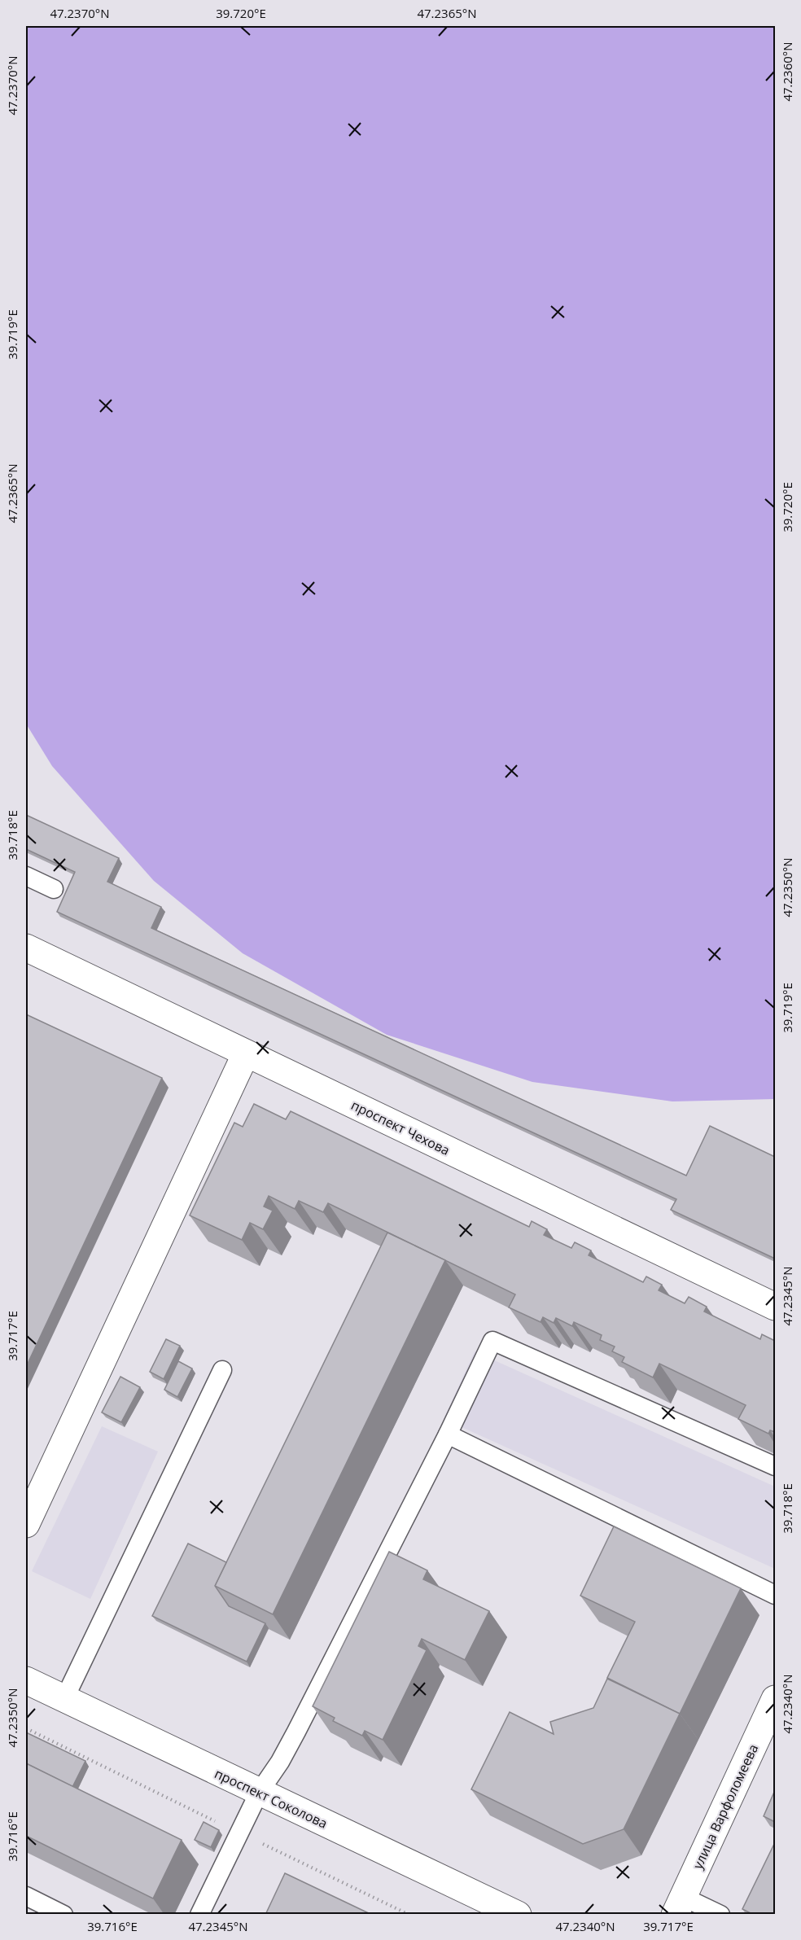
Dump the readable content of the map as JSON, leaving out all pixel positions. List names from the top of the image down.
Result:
{
  "streets": {
    "main road": ["проспект Чехова", "проспект Соколова", "улица Варфоломеева"]
  },
  "coordinates": [
    "47.2370°N",
    "39.720°E",
    "47.2365°N",
    "47.2360°N",
    "39.719°E",
    "39.718°E",
    "47.2350°N",
    "47.2345°N",
    "39.717°E",
    "47.2340°N",
    "39.716°E"
  ]
}
